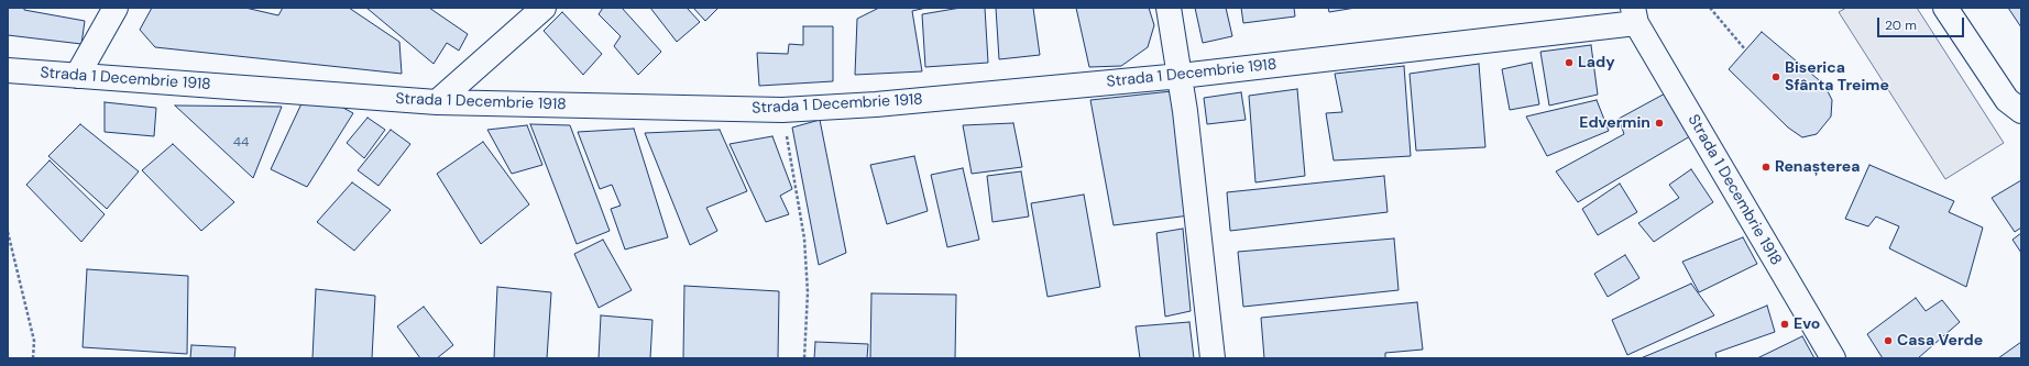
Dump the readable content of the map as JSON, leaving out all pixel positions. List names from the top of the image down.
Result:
{
  "streets": {
    "street": ["Strada 1 Decembrie 1918"]
  },
  "places": [
    "Lady",
    "Biserica Sfânta Treime",
    "Edvermin",
    "Renașterea",
    "Evo",
    "Casa Verde"
  ],
  "house_numbers": ["44"],
  "scale_bar": "20 m"
}
